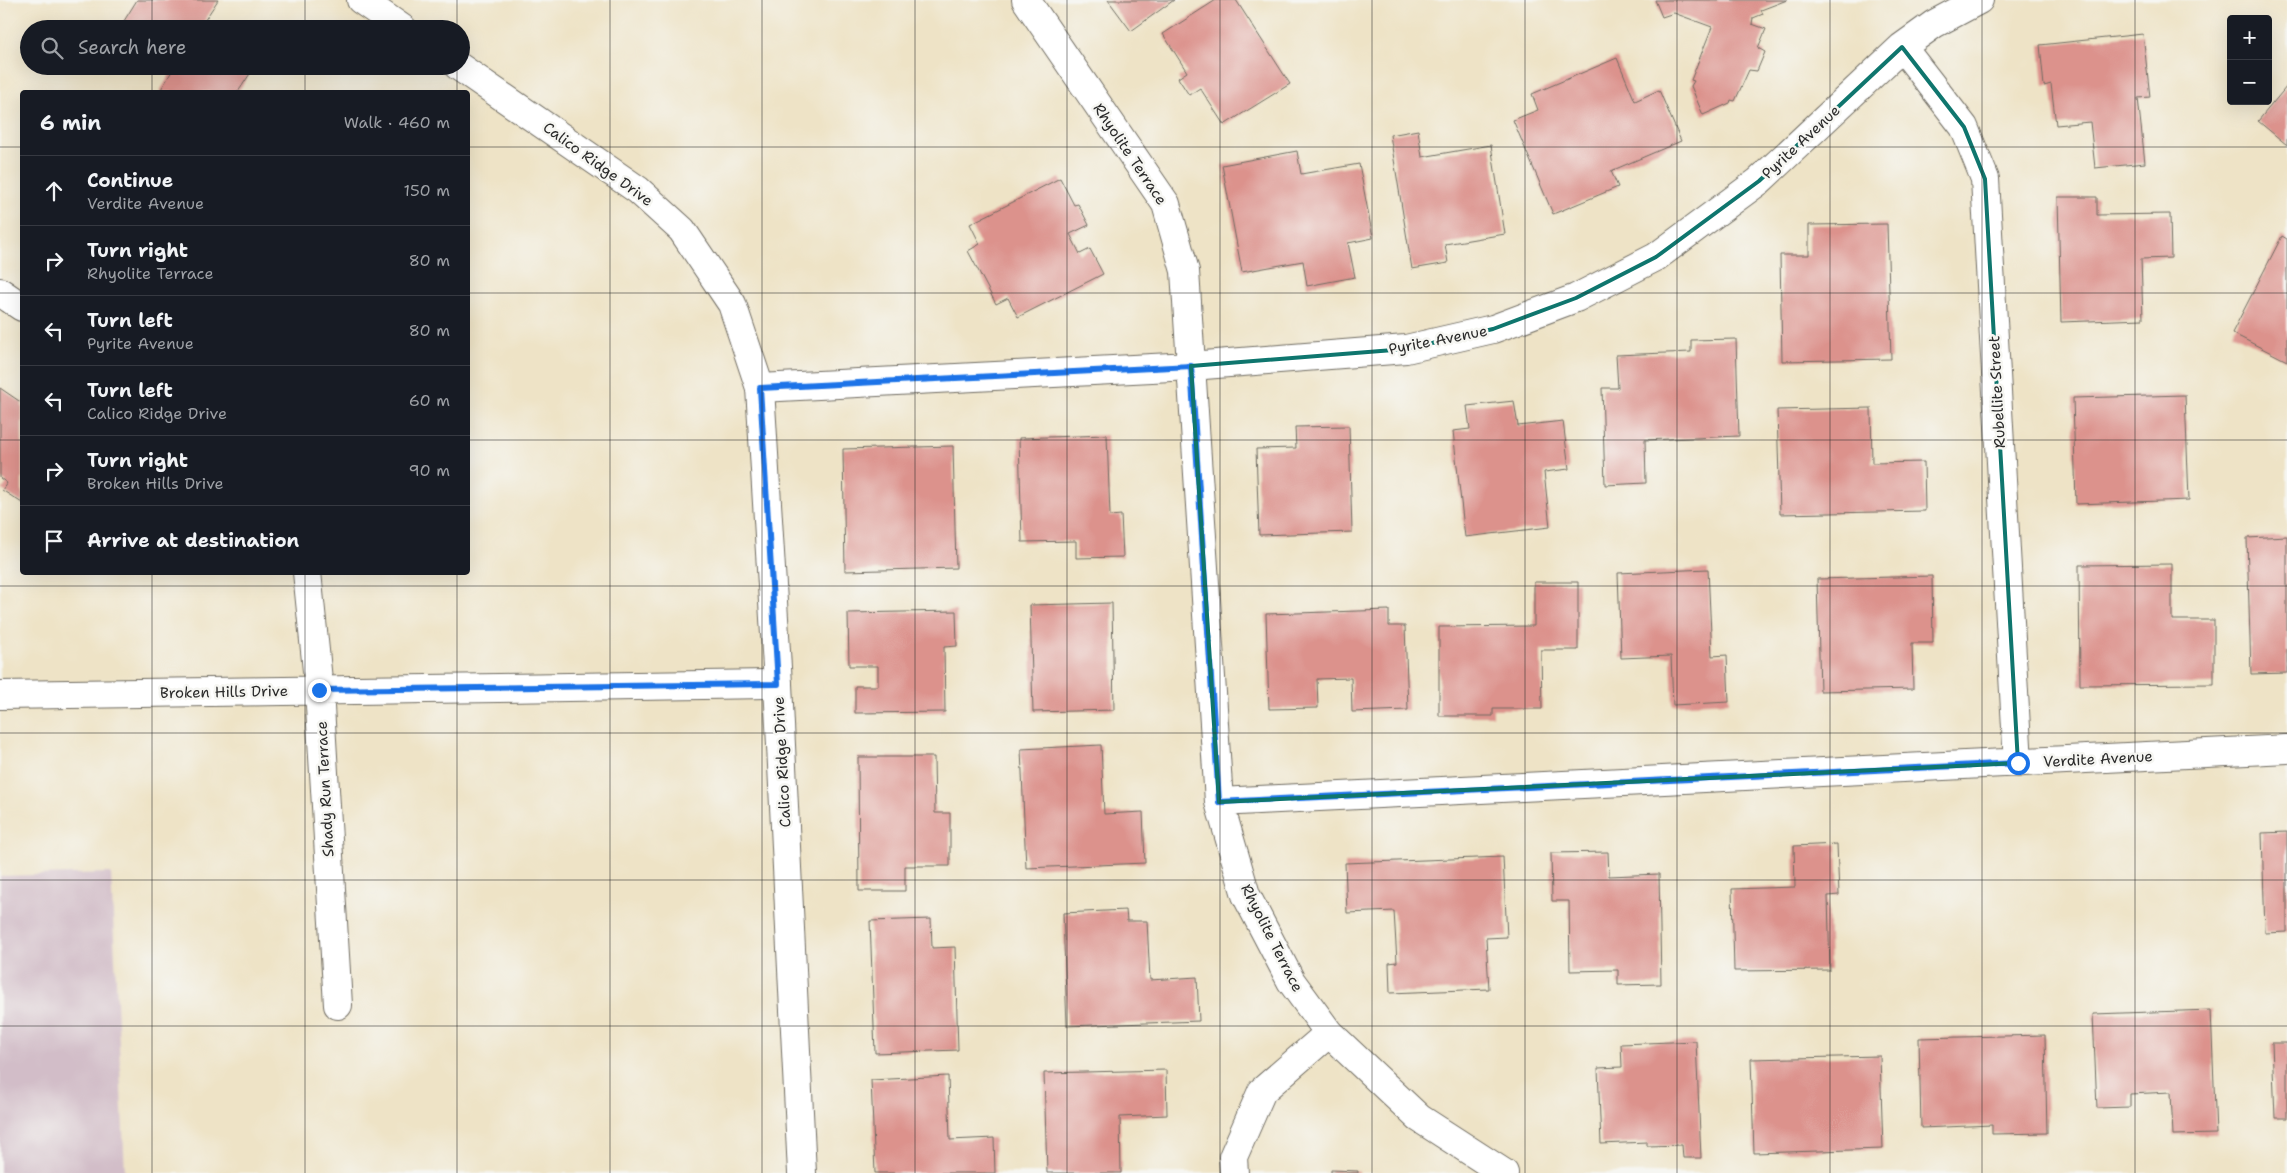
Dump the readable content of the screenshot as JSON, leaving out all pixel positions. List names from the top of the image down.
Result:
{
  "streets": {
    "street": [
      "Pyrite Avenue",
      "Rhyolite Terrace",
      "Calico Ridge Drive",
      "Rubellite Street",
      "Broken Hills Drive",
      "Verdite Avenue",
      "Shady Run Terrace"
    ]
  },
  "crossings": [
    ["Pyrite Avenue", "Rhyolite Terrace"],
    ["Pyrite Avenue", "Calico Ridge Drive"],
    ["Pyrite Avenue", "Rubellite Street"],
    ["Rhyolite Terrace", "Verdite Avenue"],
    ["Calico Ridge Drive", "Broken Hills Drive"],
    ["Rubellite Street", "Verdite Avenue"],
    ["Broken Hills Drive", "Shady Run Terrace"]
  ],
  "page": {
    "map_buttons": ["+", "−"],
    "search": "Search here",
    "heading": ["6 min", "Walk · 460 m"],
    "list": [
      ["Continue", "Verdite Avenue", "150 m"],
      ["Turn right", "Rhyolite Terrace", "80 m"],
      ["Turn left", "Pyrite Avenue", "80 m"],
      ["Turn left", "Calico Ridge Drive", "60 m"],
      ["Turn right", "Broken Hills Drive", "90 m"],
      "Arrive at destination"
    ]
  }
}
